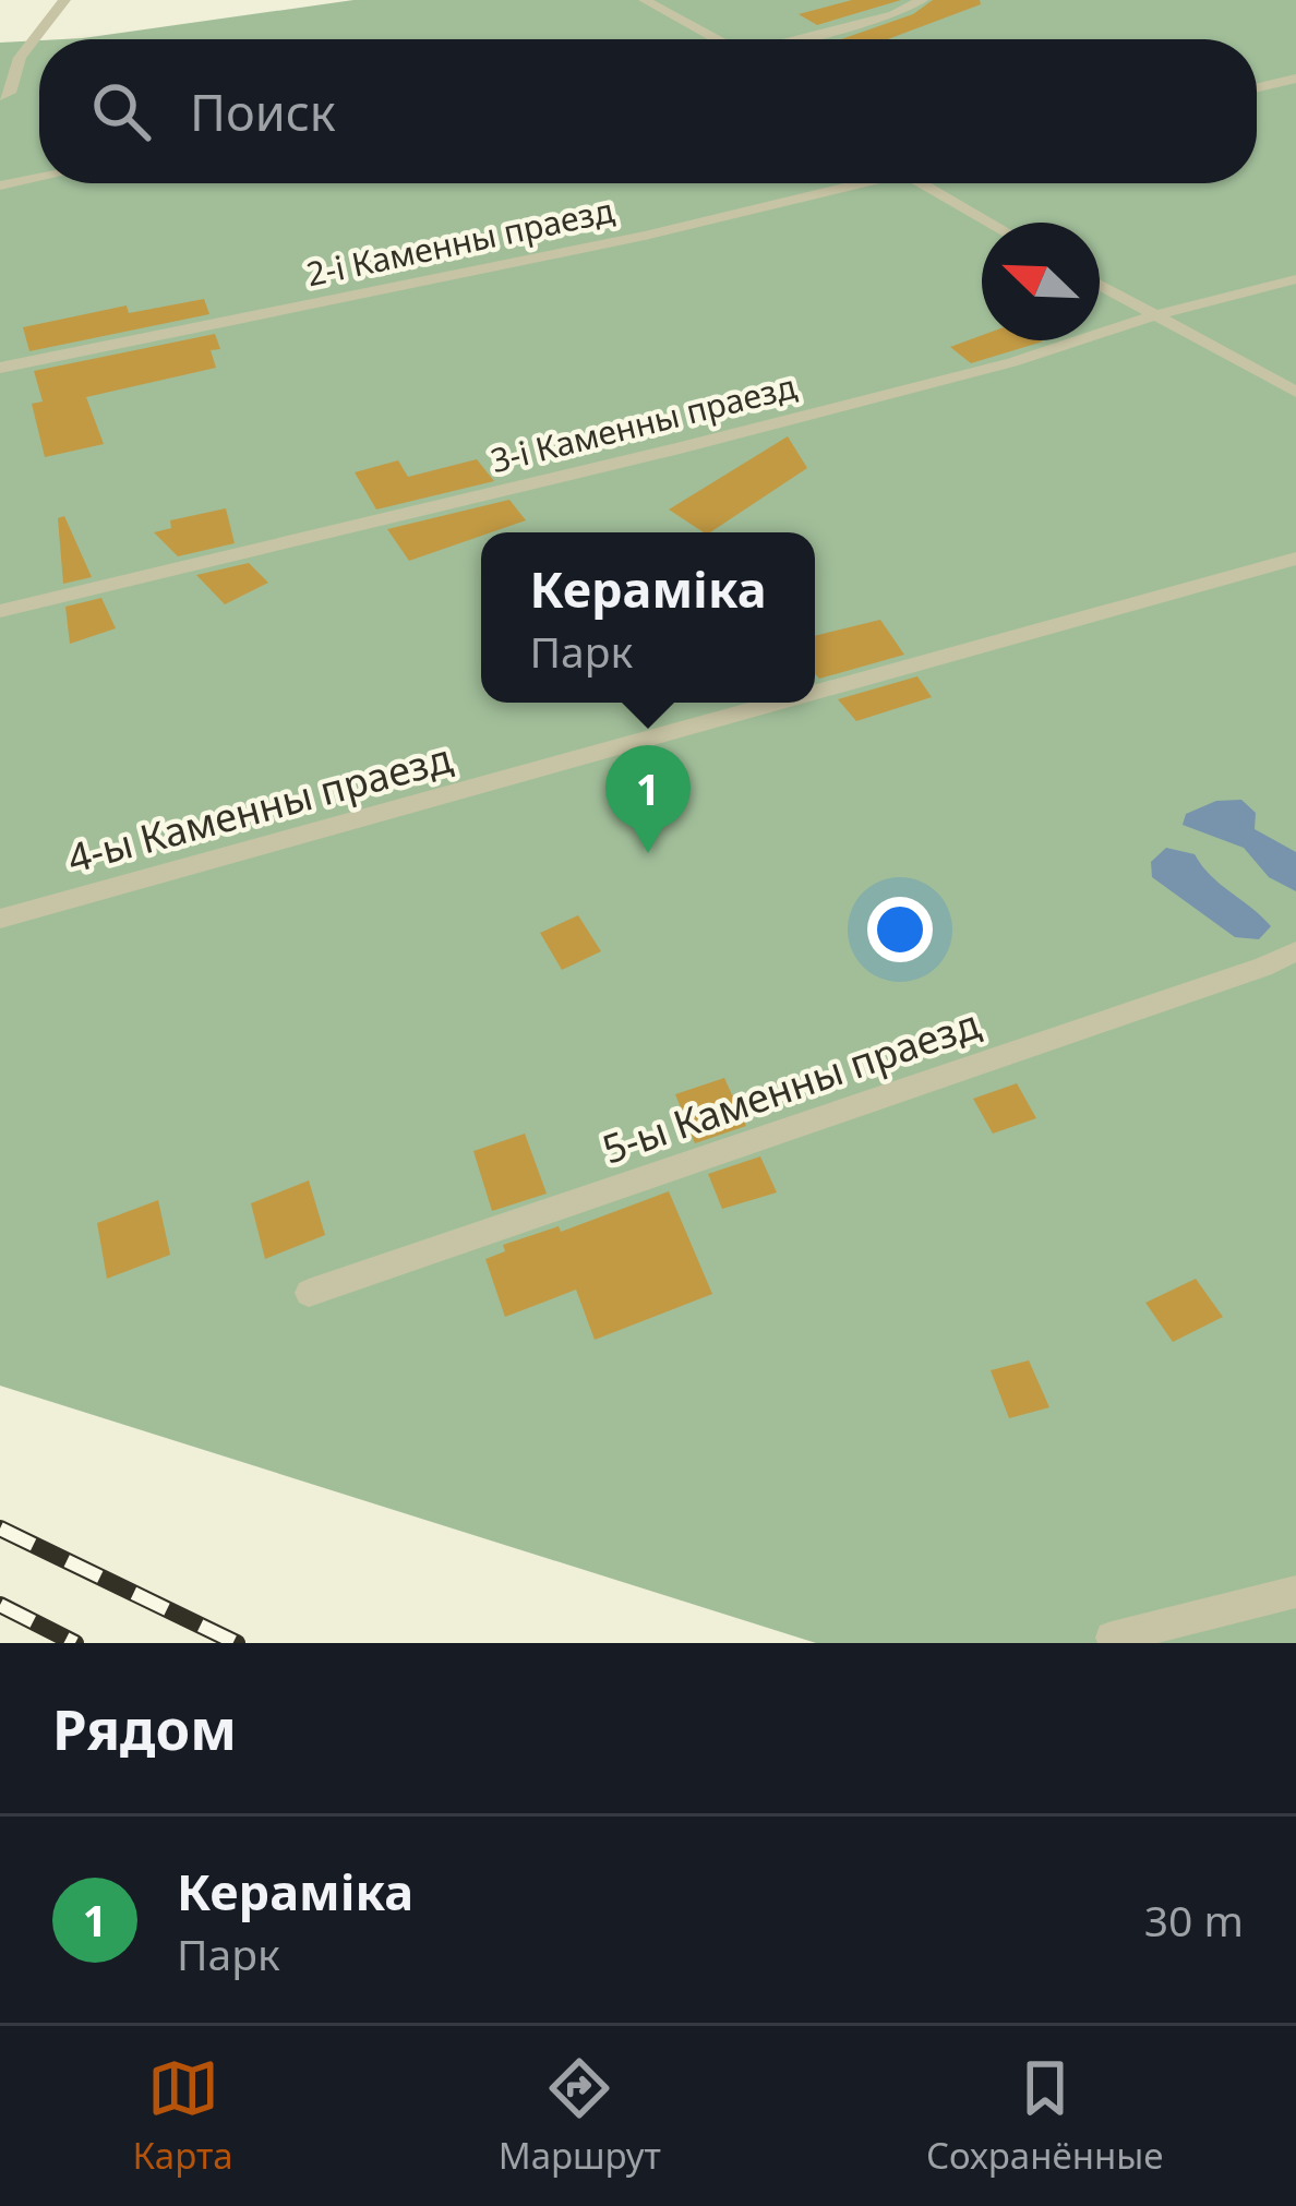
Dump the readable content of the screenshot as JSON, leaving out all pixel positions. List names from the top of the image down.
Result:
{
  "streets": {
    "lane": [
      "2-і Каменны праезд",
      "3-і Каменны праезд",
      "4-ы Каменны праезд",
      "5-ы Каменны праезд"
    ]
  },
  "north": "top left",
  "page": {
    "search": "Поиск",
    "popup": ["Кераміка", "Парк"],
    "pins": "1",
    "heading": "Рядом",
    "list": [
      {
        "mark": "1",
        "name": "Кераміка",
        "note": "Парк",
        "value": "30 m"
      }
    ],
    "nav": ["Карта", "Маршрут", "Сохранённые"]
  }
}
